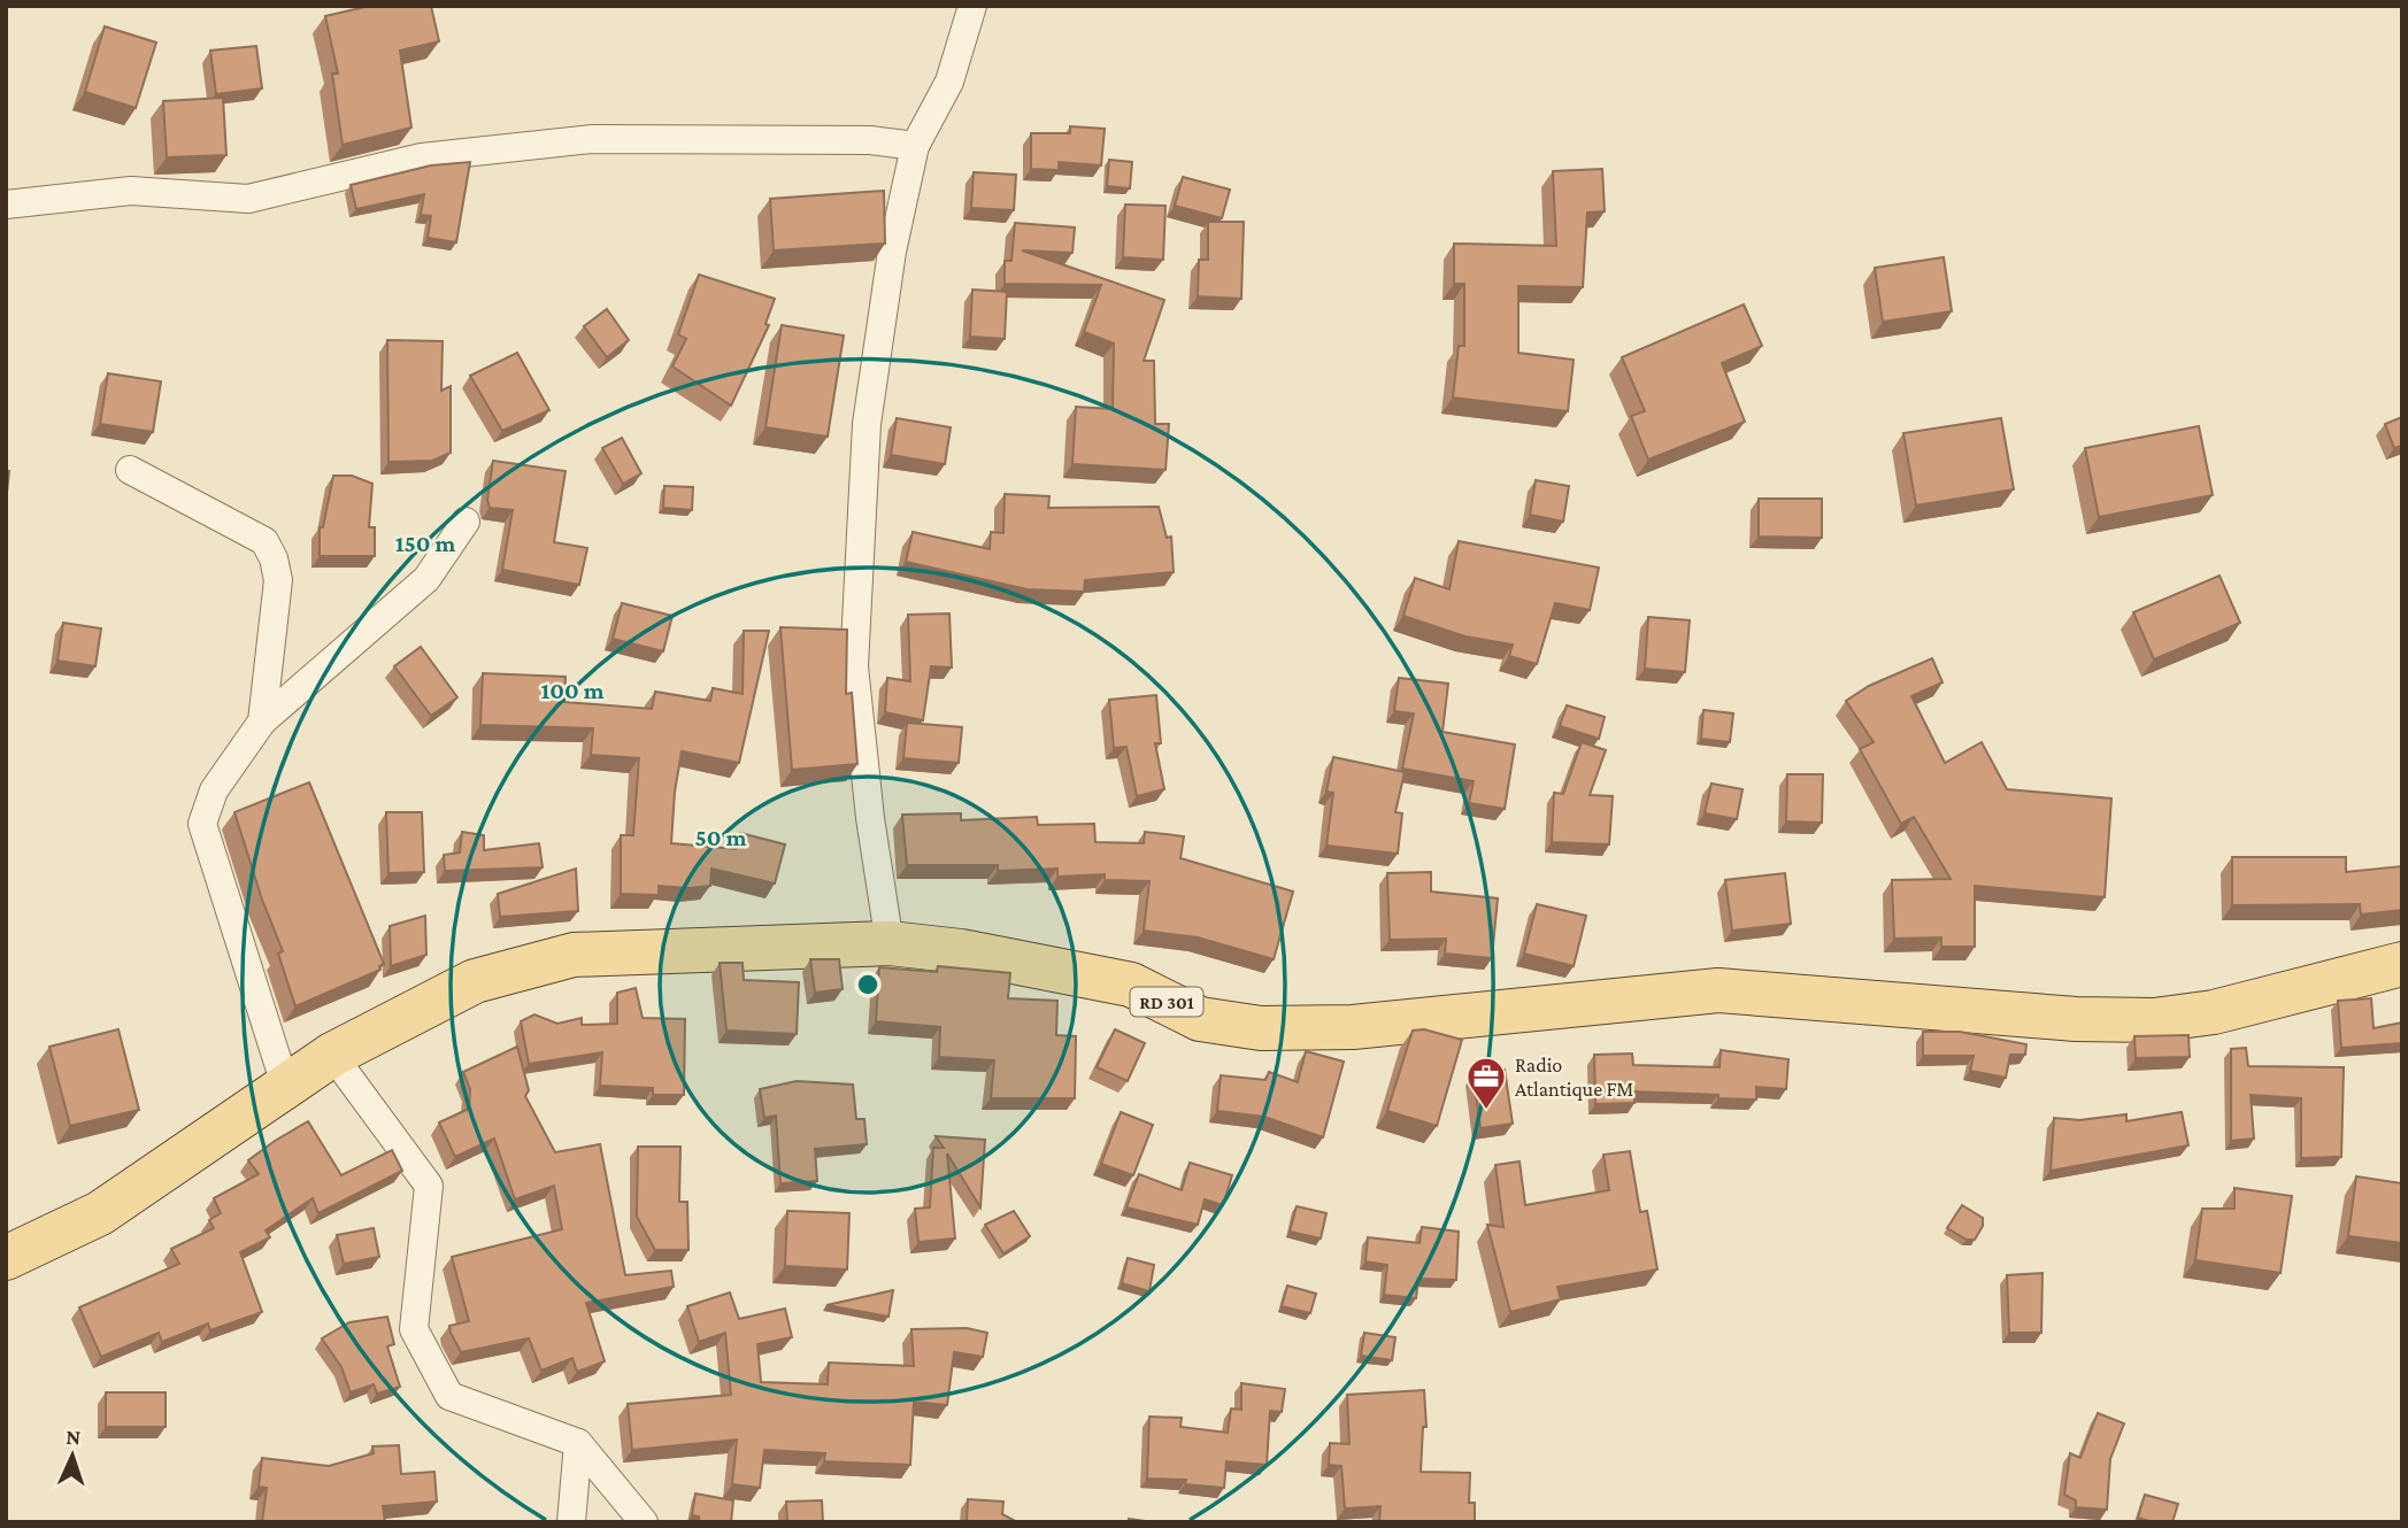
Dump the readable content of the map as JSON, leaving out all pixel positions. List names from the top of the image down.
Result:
{
  "streets": {
    "main road": ["RD 301"]
  },
  "places": {
    "office": ["Radio Atlantique FM"]
  },
  "north": "top",
  "rings": ["150 m", "100 m", "50 m"]
}
